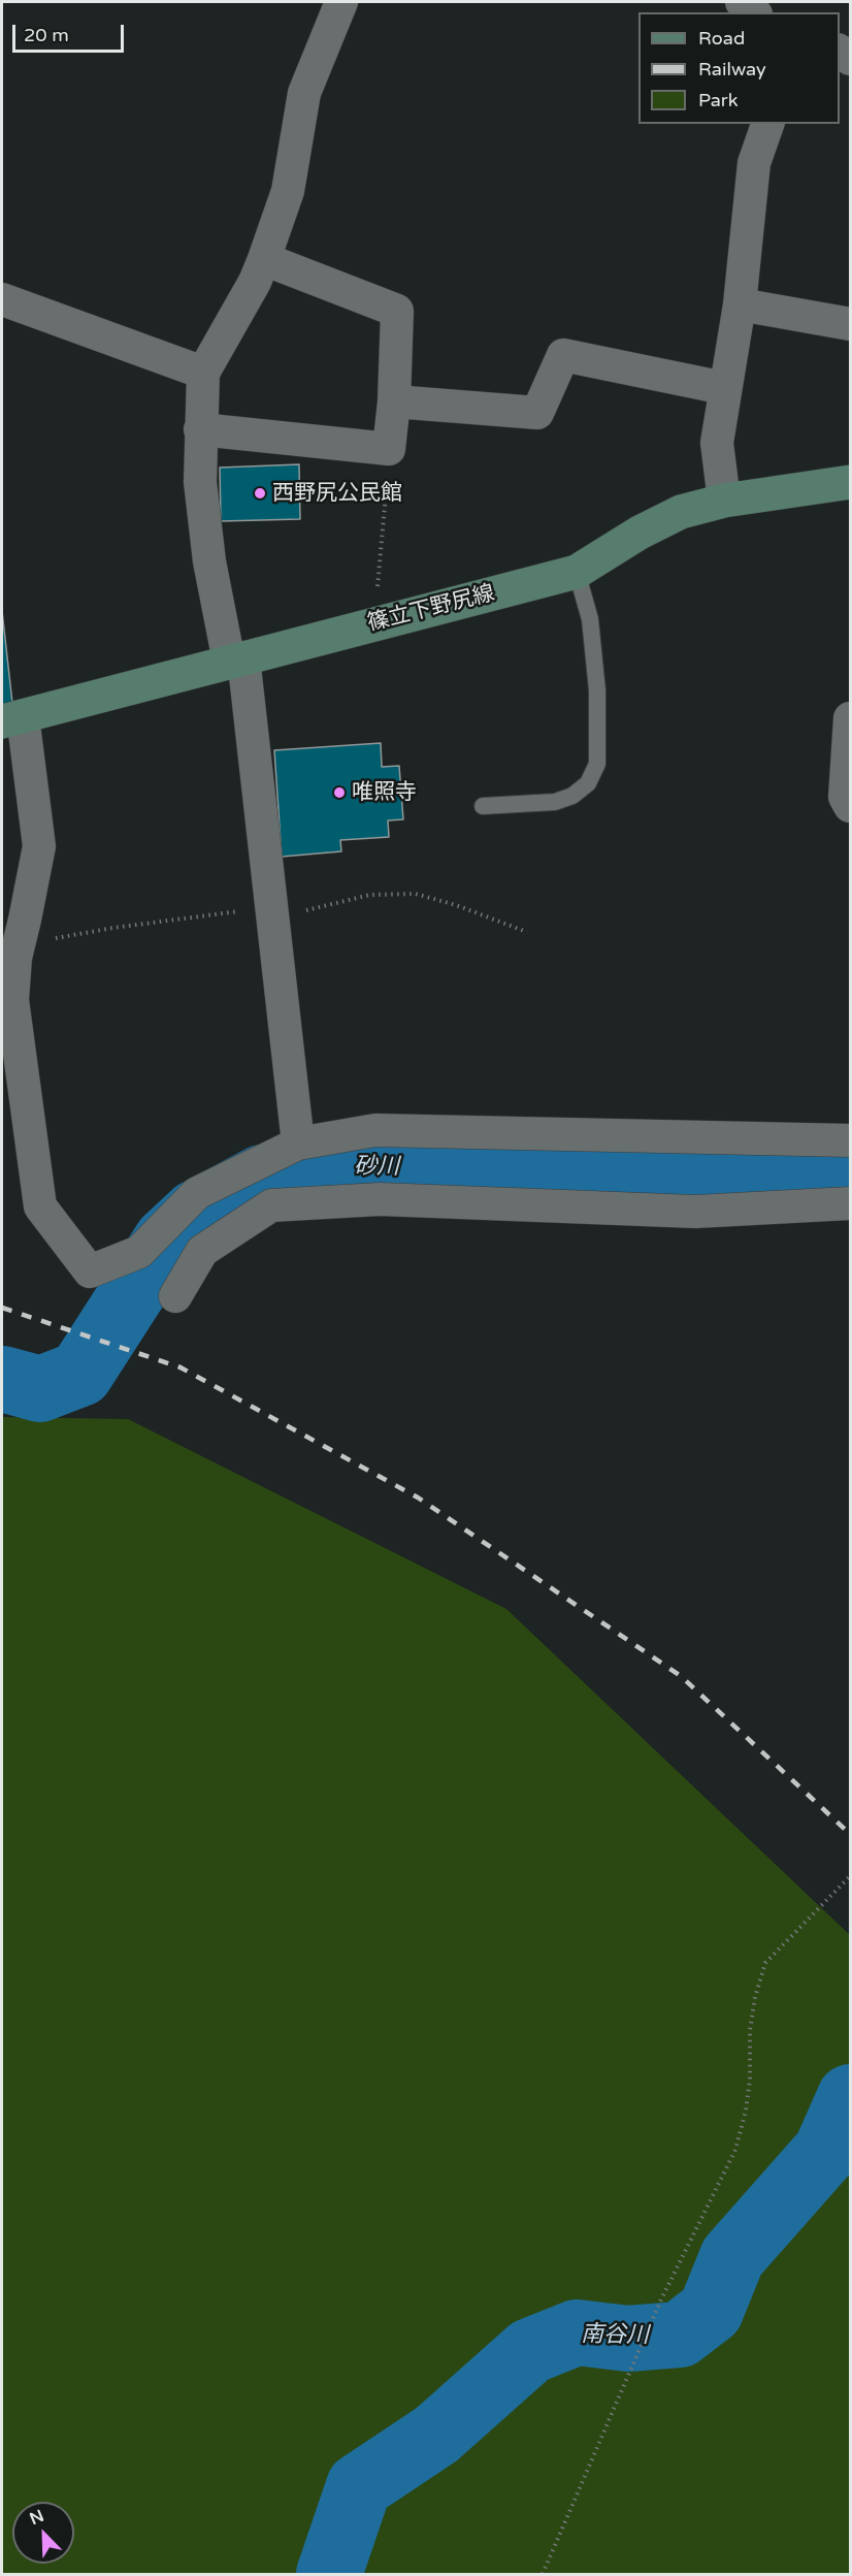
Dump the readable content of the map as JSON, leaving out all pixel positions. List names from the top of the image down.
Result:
{
  "streets": {
    "main road": ["篠立下野尻線"]
  },
  "water": ["砂川", "南谷川"],
  "places": ["西野尻公民館", "唯照寺"],
  "legend": ["Road", "Railway", "Park"],
  "scale_bar": "20 m",
  "north": "top left"
}
